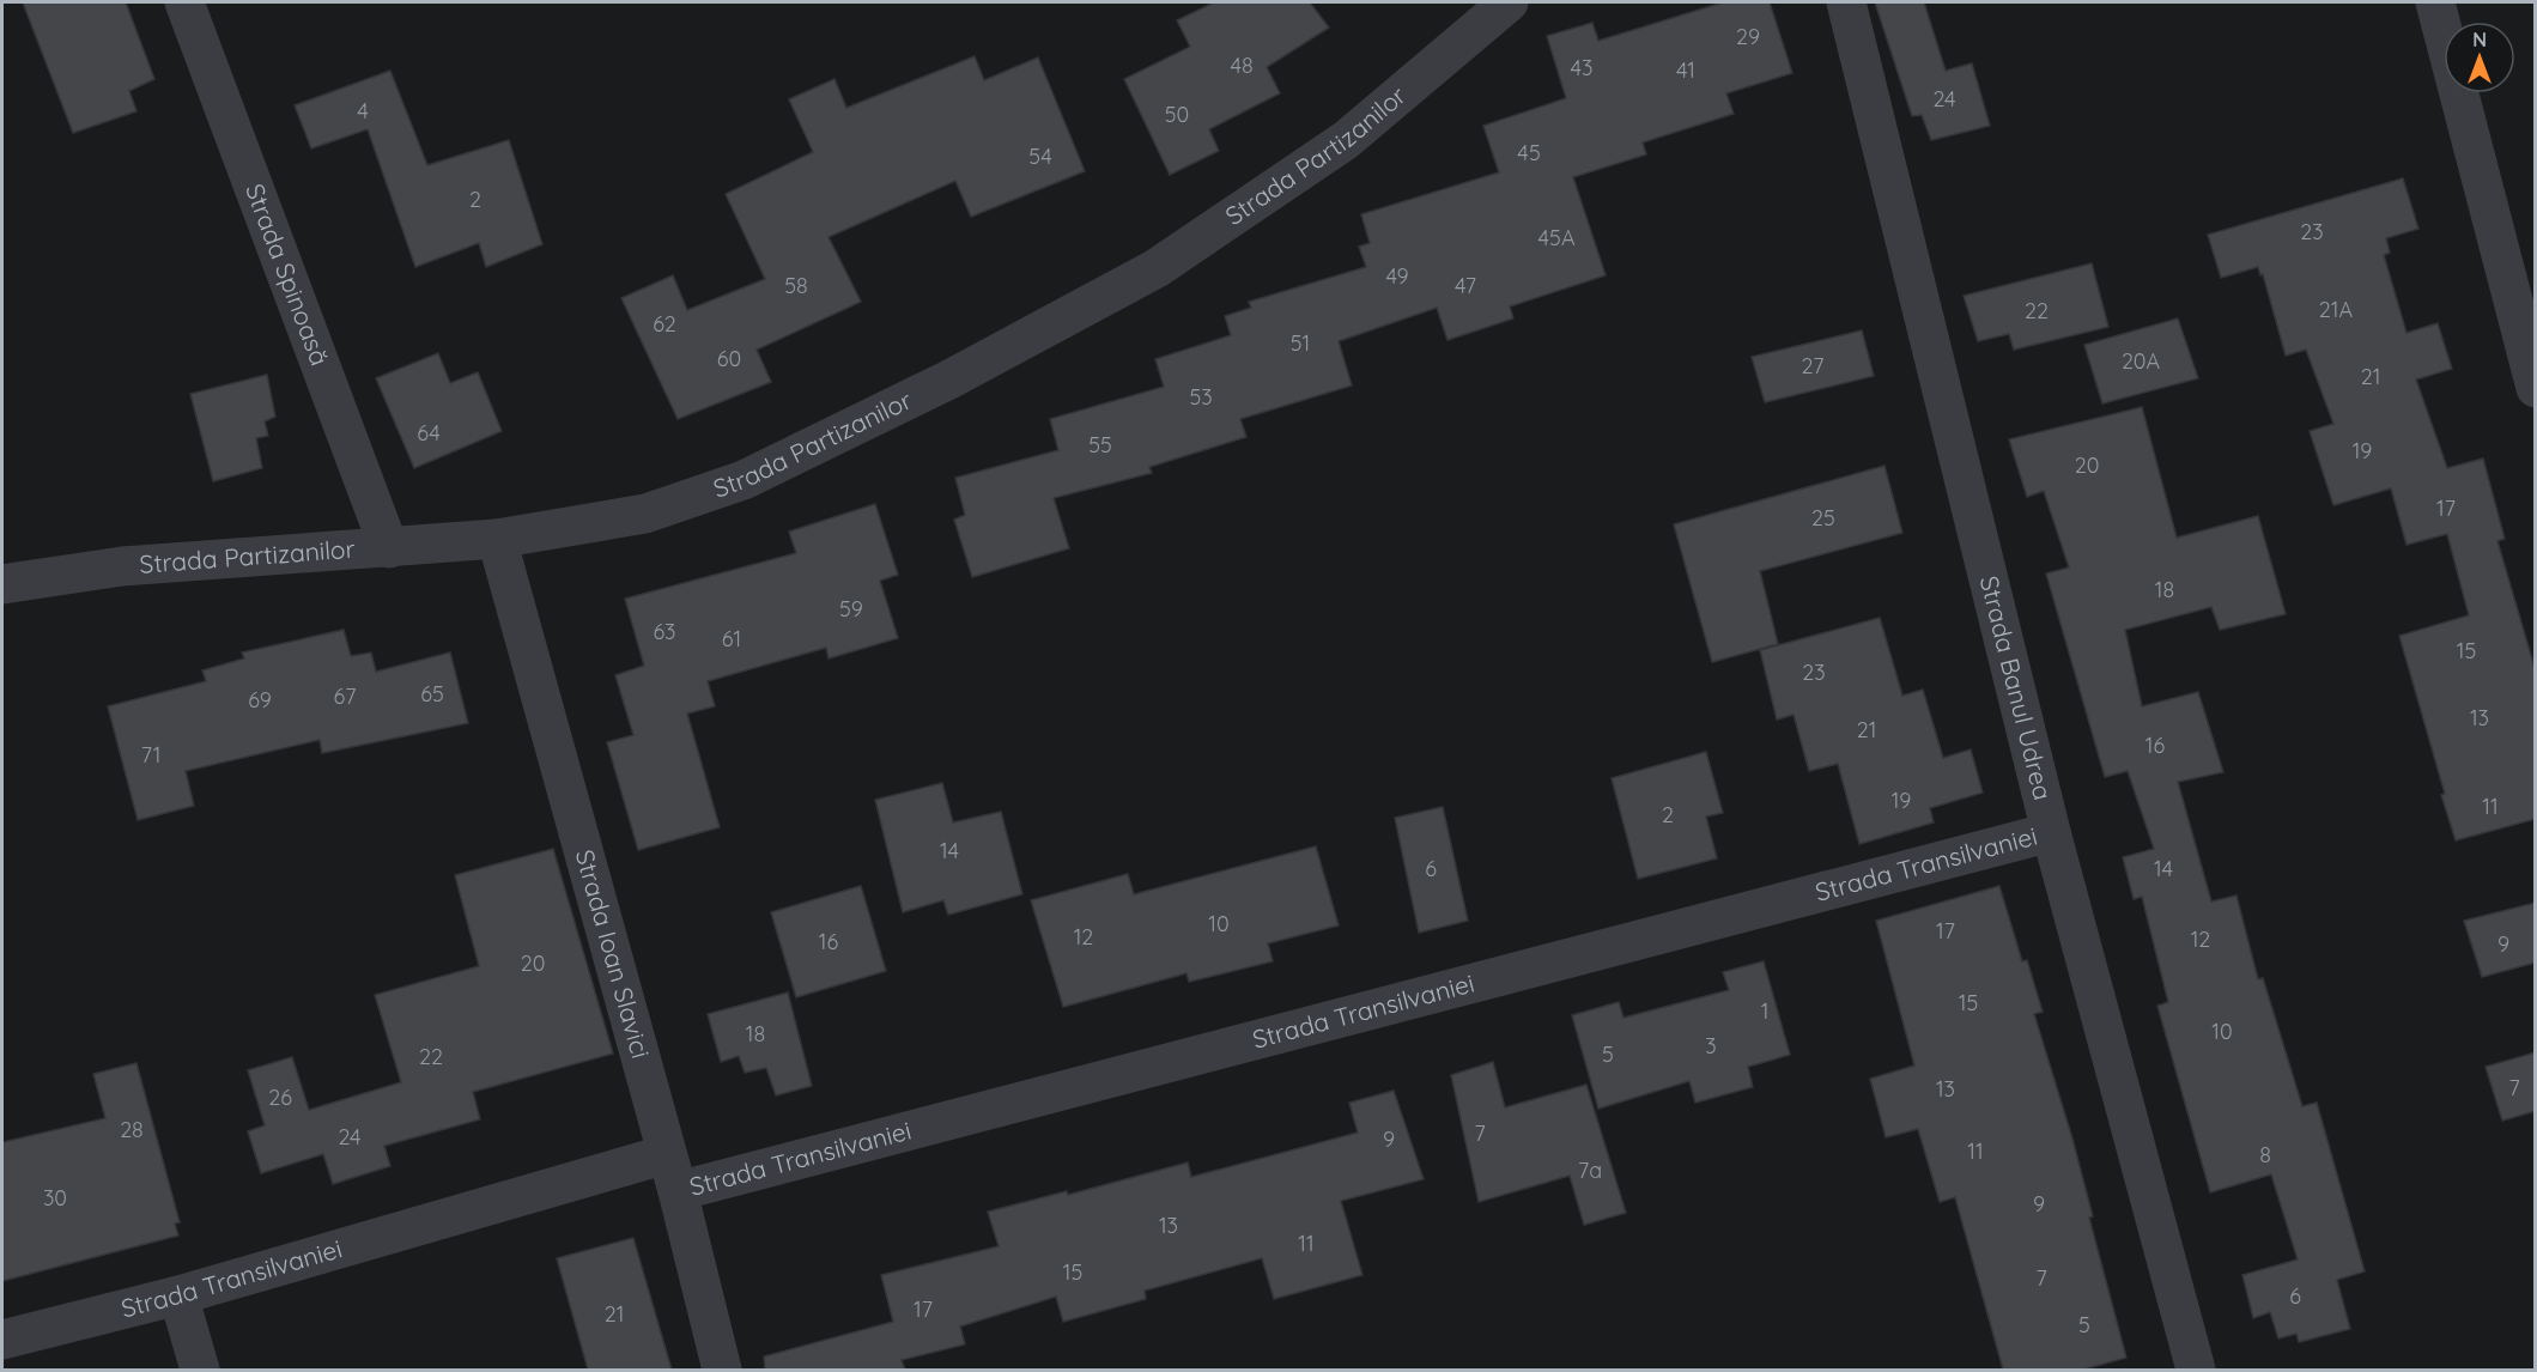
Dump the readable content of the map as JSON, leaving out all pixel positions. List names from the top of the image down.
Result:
{
  "streets": {
    "street": [
      "Strada Partizanilor",
      "Strada Spinoasă",
      "Strada Banul Udrea",
      "Strada Transilvaniei",
      "Strada Ioan Slavici"
    ]
  },
  "crossings": [
    ["Strada Partizanilor", "Strada Spinoasă"],
    ["Strada Partizanilor", "Strada Ioan Slavici"],
    ["Strada Banul Udrea", "Strada Transilvaniei"],
    ["Strada Transilvaniei", "Strada Ioan Slavici"]
  ],
  "house_numbers": [
    "29",
    "48",
    "43",
    "41",
    "24",
    "4",
    "50",
    "45",
    "54",
    "2",
    "23",
    "45A",
    "49",
    "58",
    "47",
    "21A",
    "22",
    "62",
    "51",
    "60",
    "20A",
    "27",
    "21",
    "53",
    "64",
    "55",
    "19",
    "20",
    "17",
    "25",
    "18",
    "59",
    "63",
    "61",
    "15",
    "23",
    "65",
    "67",
    "69",
    "13",
    "21",
    "16",
    "71",
    "19",
    "11",
    "2",
    "14",
    "6",
    "14",
    "10",
    "17",
    "12",
    "12",
    "16",
    "9",
    "20",
    "15",
    "1",
    "10",
    "18",
    "3",
    "5",
    "22",
    "7",
    "13",
    "26",
    "28",
    "7",
    "24",
    "9",
    "11",
    "8",
    "7a",
    "30",
    "9",
    "13",
    "11",
    "15",
    "7",
    "6",
    "17",
    "21",
    "5"
  ],
  "north": "top"
}
